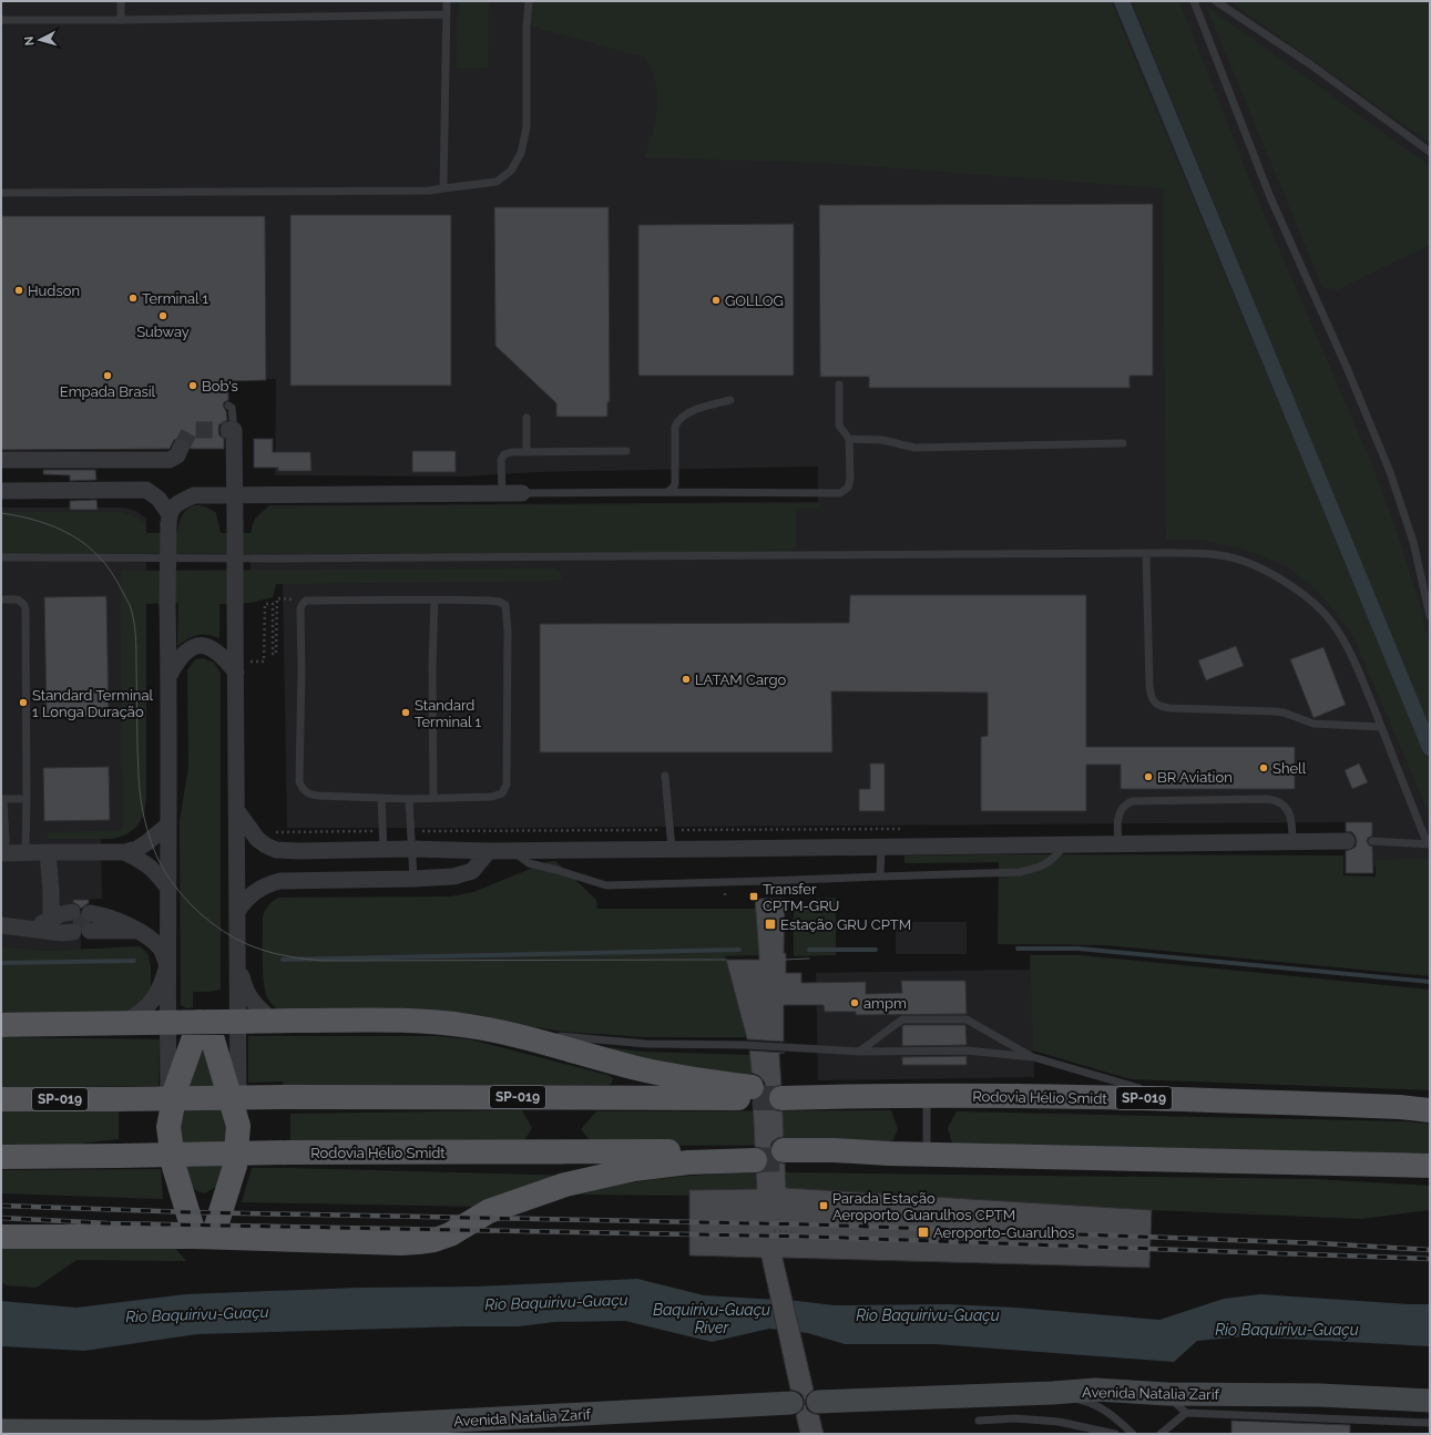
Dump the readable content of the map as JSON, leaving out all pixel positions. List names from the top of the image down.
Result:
{
  "streets": {
    "main road": ["SP-019", "Rodovia Hélio Smidt", "Avenida Natalia Zarif"]
  },
  "water": ["Rio Baquirivu-Guaçu", "Baquirivu-Guaçu River"],
  "places": {
    "other": [
      "Hudson",
      "Terminal 1",
      "GOLLOG",
      "Subway",
      "Empada Brasil",
      "Bob's",
      "LATAM Cargo",
      "Standard Terminal 1 Longa Duração",
      "Standard Terminal 1",
      "Shell",
      "BR Aviation",
      "ampm"
    ],
    "transit": [
      "Transfer CPTM-GRU",
      "Estação GRU CPTM",
      "Parada Estação Aeroporto Guarulhos CPTM",
      "Aeroporto-Guarulhos"
    ]
  },
  "north": "left"
}
